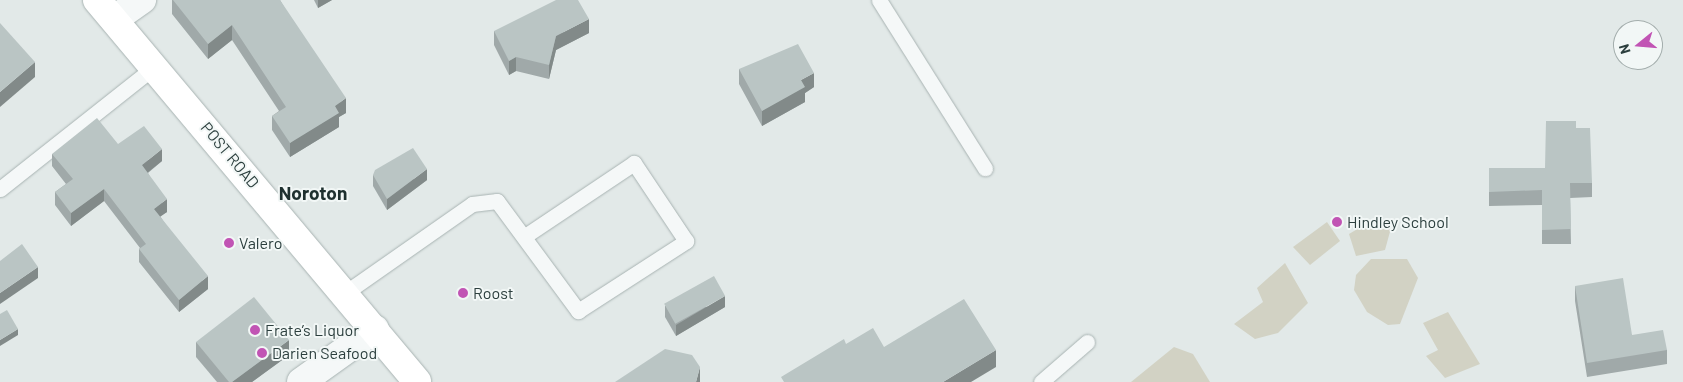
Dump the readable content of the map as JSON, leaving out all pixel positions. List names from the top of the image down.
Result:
{
  "streets": {
    "main road": ["POST ROAD"]
  },
  "districts": ["Noroton"],
  "places": [
    "Hindley School",
    "Valero",
    "Roost",
    "Frate’s Liquor",
    "Darien Seafood"
  ],
  "north": "left"
}
